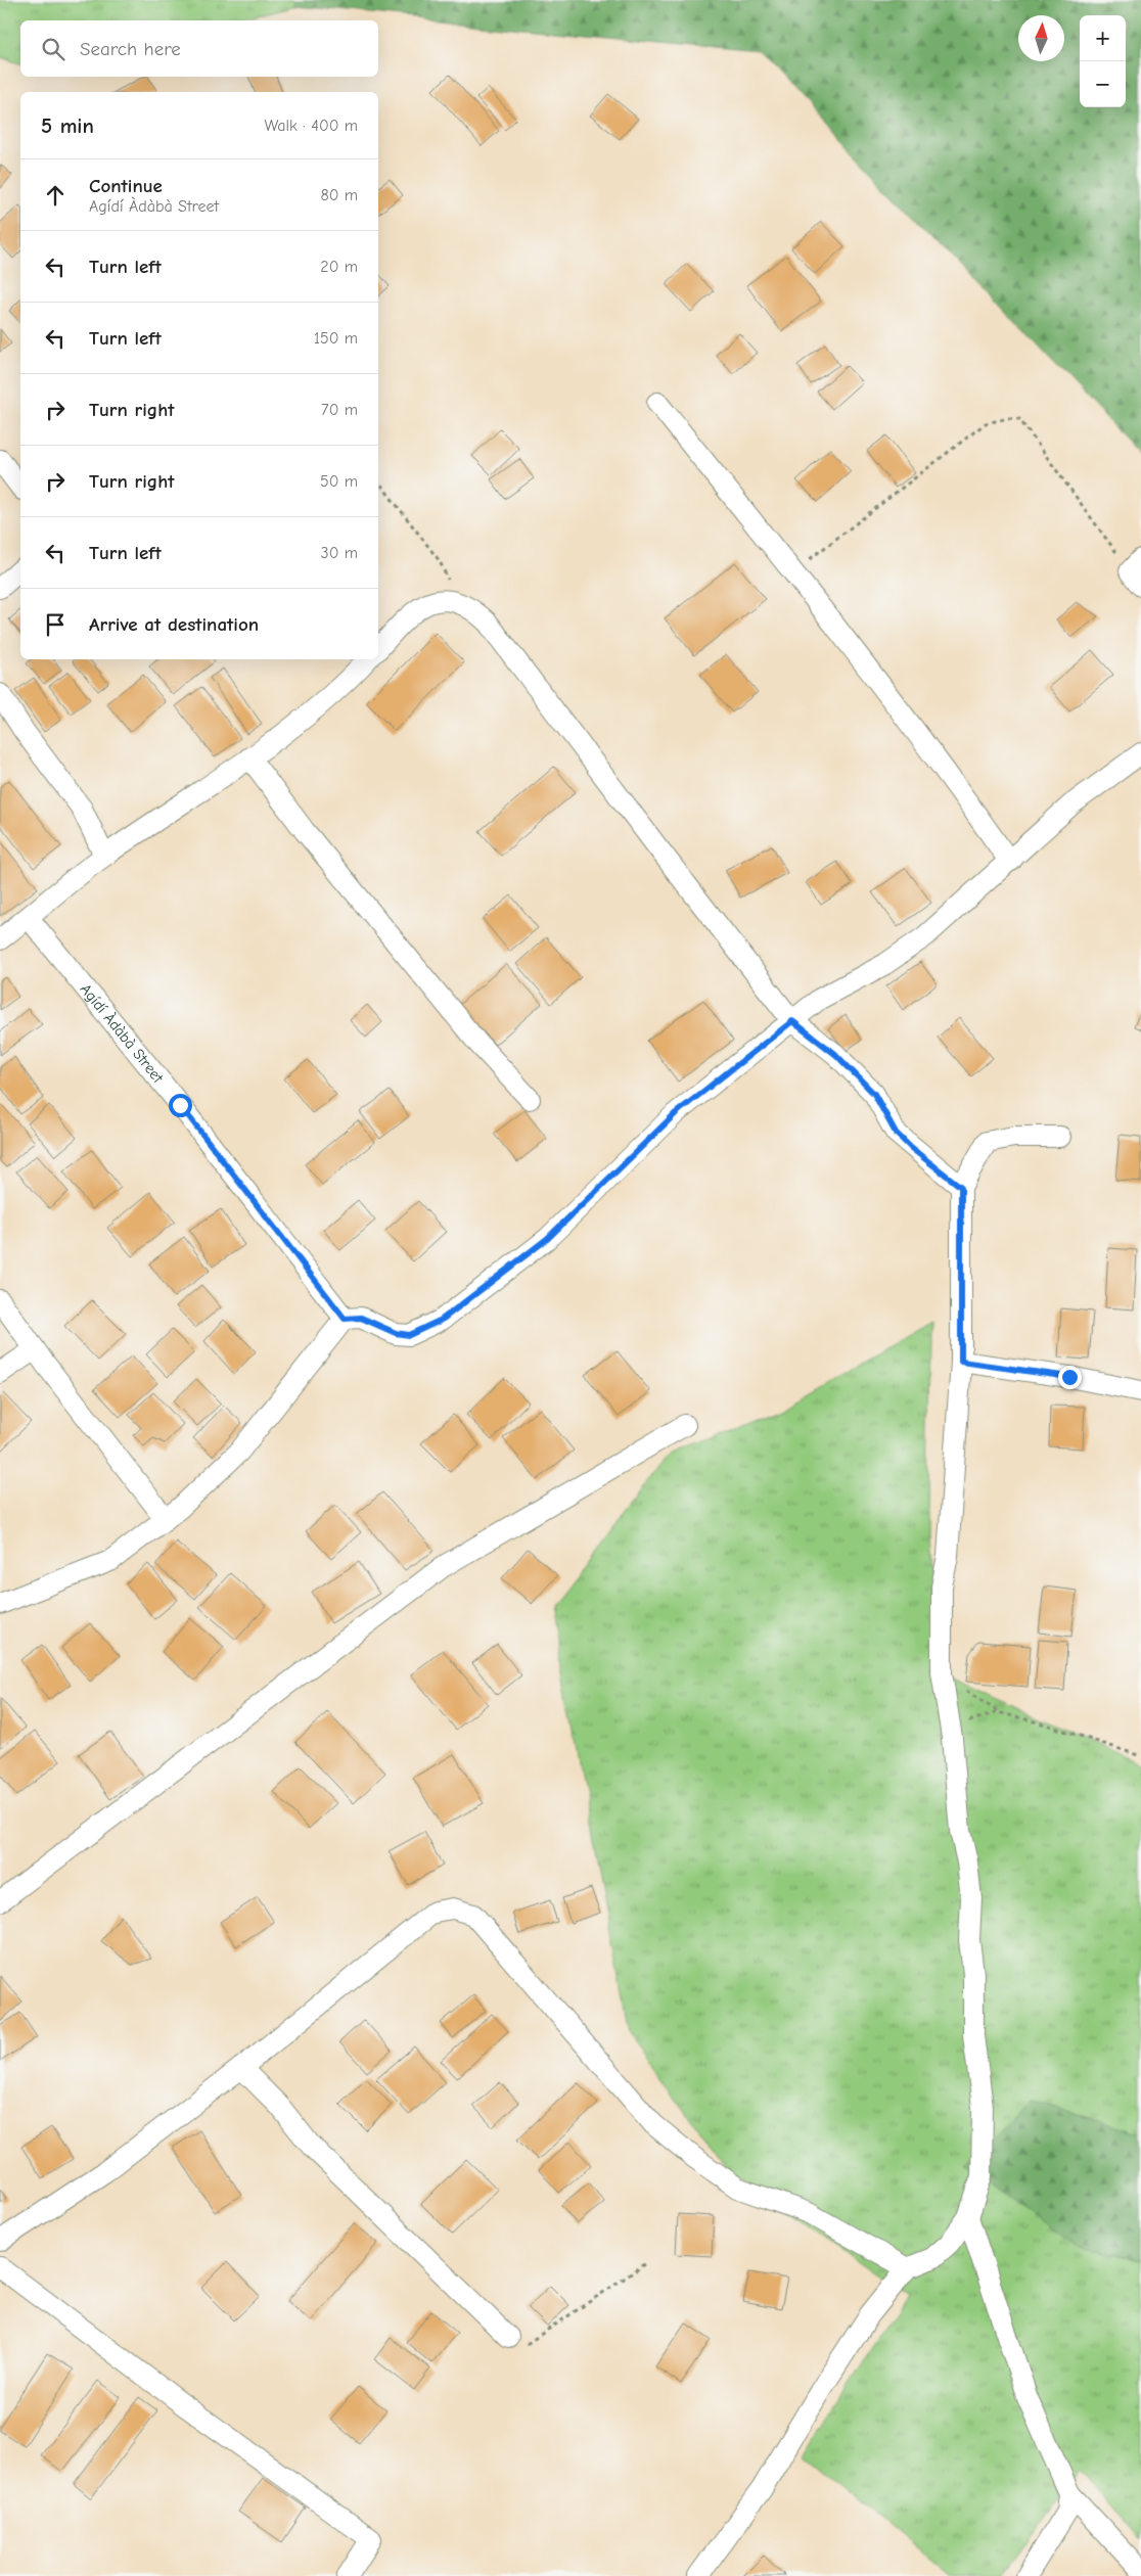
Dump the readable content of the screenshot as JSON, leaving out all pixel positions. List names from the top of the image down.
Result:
{
  "streets": {
    "street": ["Agídí Àdàbà Street"]
  },
  "north": "top",
  "page": {
    "map_buttons": ["+", "−"],
    "search": "Search here",
    "heading": ["5 min", "Walk · 400 m"],
    "list": [
      ["Continue", "Agídí Àdàbà Street", "80 m"],
      ["Turn left", "20 m"],
      ["Turn left", "150 m"],
      ["Turn right", "70 m"],
      ["Turn right", "50 m"],
      ["Turn left", "30 m"],
      "Arrive at destination"
    ]
  }
}
